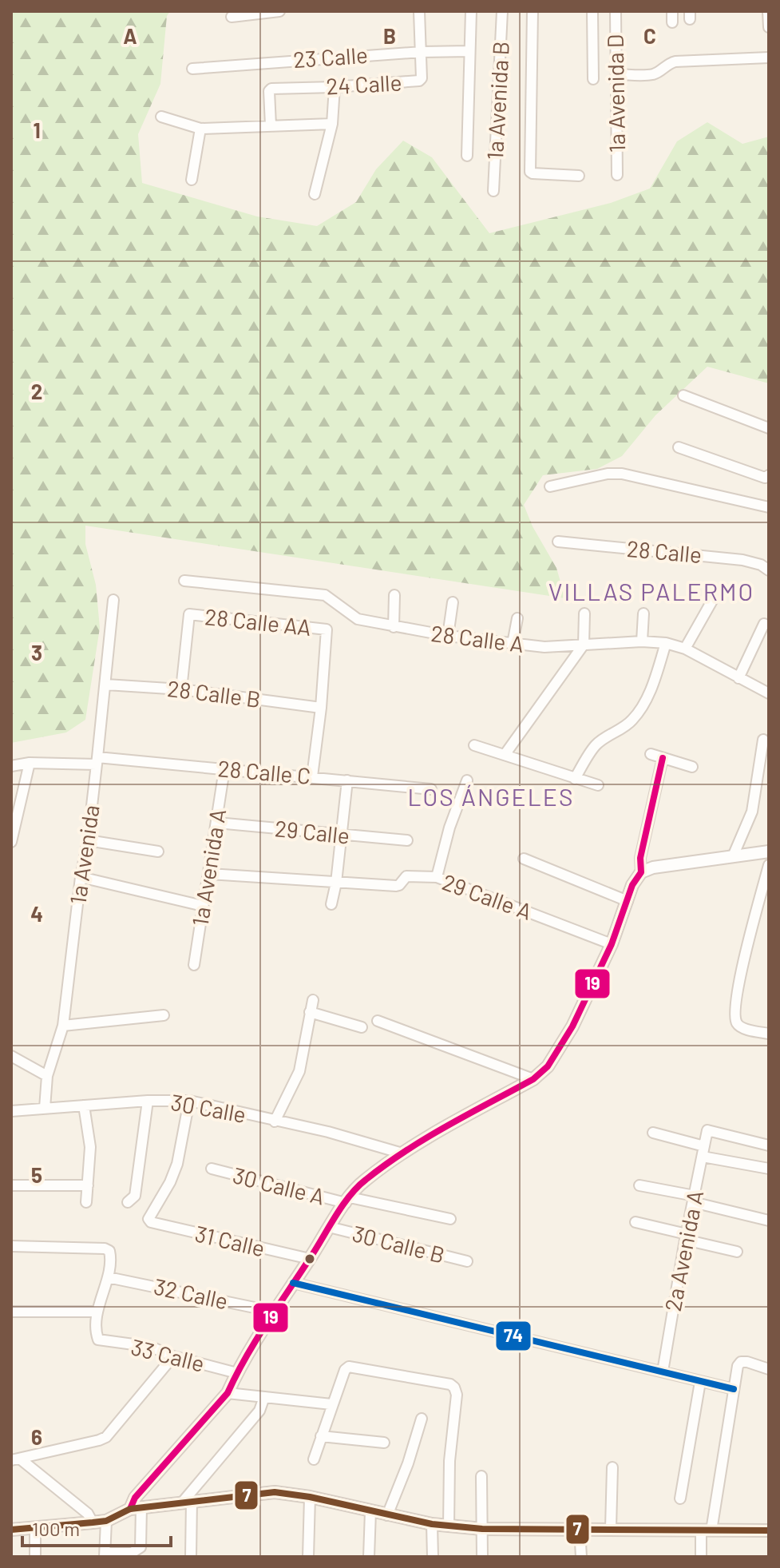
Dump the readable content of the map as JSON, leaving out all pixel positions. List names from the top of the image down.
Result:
{
  "streets": {
    "street": [
      "23 Calle",
      "24 Calle",
      "1a Avenida D",
      "1a Avenida B",
      "28 Calle",
      "28 Calle AA",
      "28 Calle A",
      "28 Calle B",
      "28 Calle C",
      "29 Calle",
      "1a Avenida",
      "1a Avenida A",
      "29 Calle A",
      "30 Calle",
      "30 Calle A",
      "31 Calle",
      "30 Calle B",
      "2a Avenida A",
      "32 Calle",
      "33 Calle"
    ]
  },
  "crossings": [
    ["23 Calle", "24 Calle"],
    ["28 Calle AA", "28 Calle B"],
    ["28 Calle B", "1a Avenida"],
    ["28 Calle C", "1a Avenida"],
    ["28 Calle C", "1a Avenida A"],
    ["29 Calle", "1a Avenida A"],
    ["1a Avenida", "30 Calle"],
    ["1a Avenida A", "29 Calle A"],
    ["30 Calle", "31 Calle"]
  ],
  "districts": ["VILLAS PALERMO", "LOS ÁNGELES"],
  "lines": ["transit line 19", "transit line 74", "transit line 7"],
  "scale_bar": "100 m",
  "grid": {
    "columns": ["A", "B", "C"],
    "rows": [
      "1",
      "2",
      "3",
      "4",
      "5",
      "6"
    ]
  }
}
